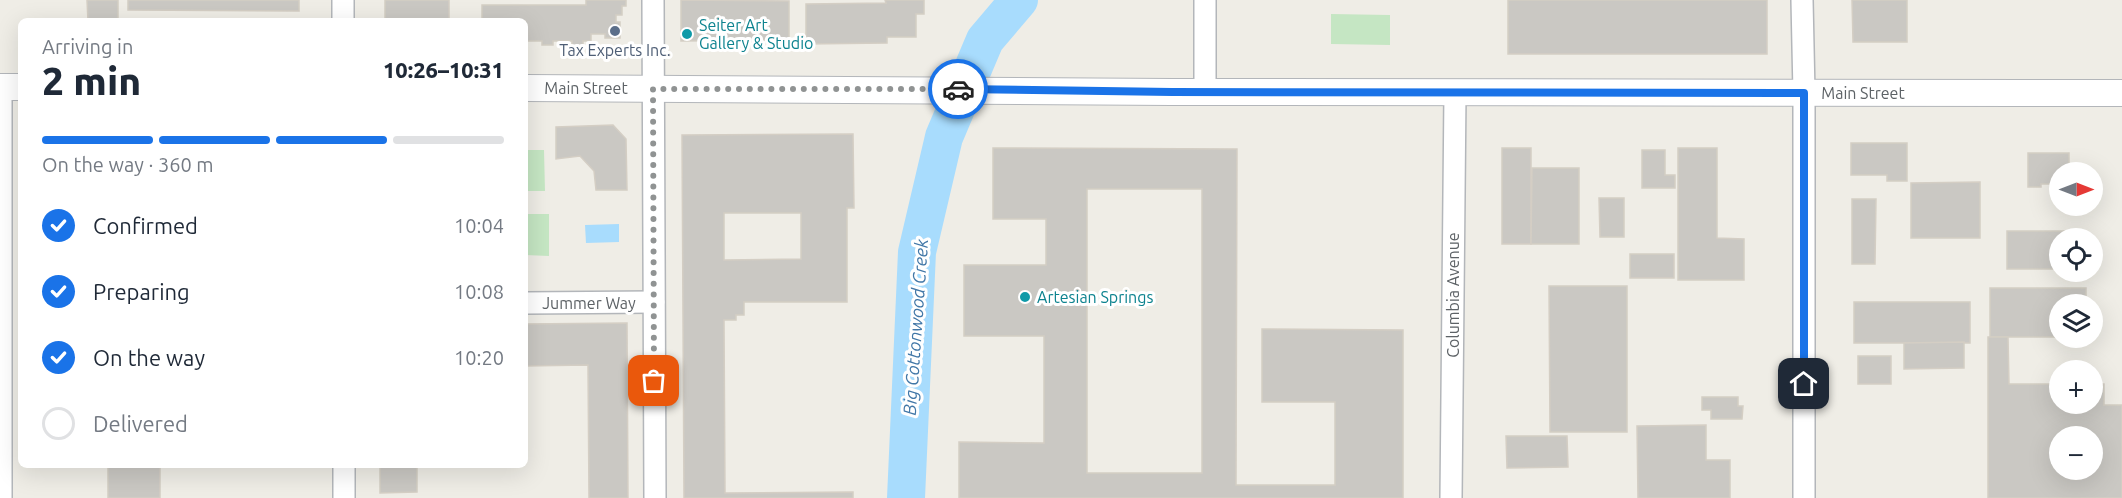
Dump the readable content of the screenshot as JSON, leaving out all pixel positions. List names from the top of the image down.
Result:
{
  "streets": {
    "street": ["Main Street", "Columbia Avenue", "Jummer Way"]
  },
  "crossings": [
    ["Main Street", "Columbia Avenue"]
  ],
  "water": ["Big Cottonwood Creek"],
  "places": ["Tax Experts Inc.", "Seiter Art Gallery & Studio", "Artesian Springs"],
  "north": "right",
  "page": {
    "heading": ["2 min", "Arriving in", "10:26–10:31"],
    "bar": "On the way · 360 m",
    "map_buttons": ["+", "−"],
    "list": [
      ["Confirmed", "10:04"],
      ["Preparing", "10:08"],
      ["On the way", "10:20"],
      "Delivered"
    ]
  }
}
